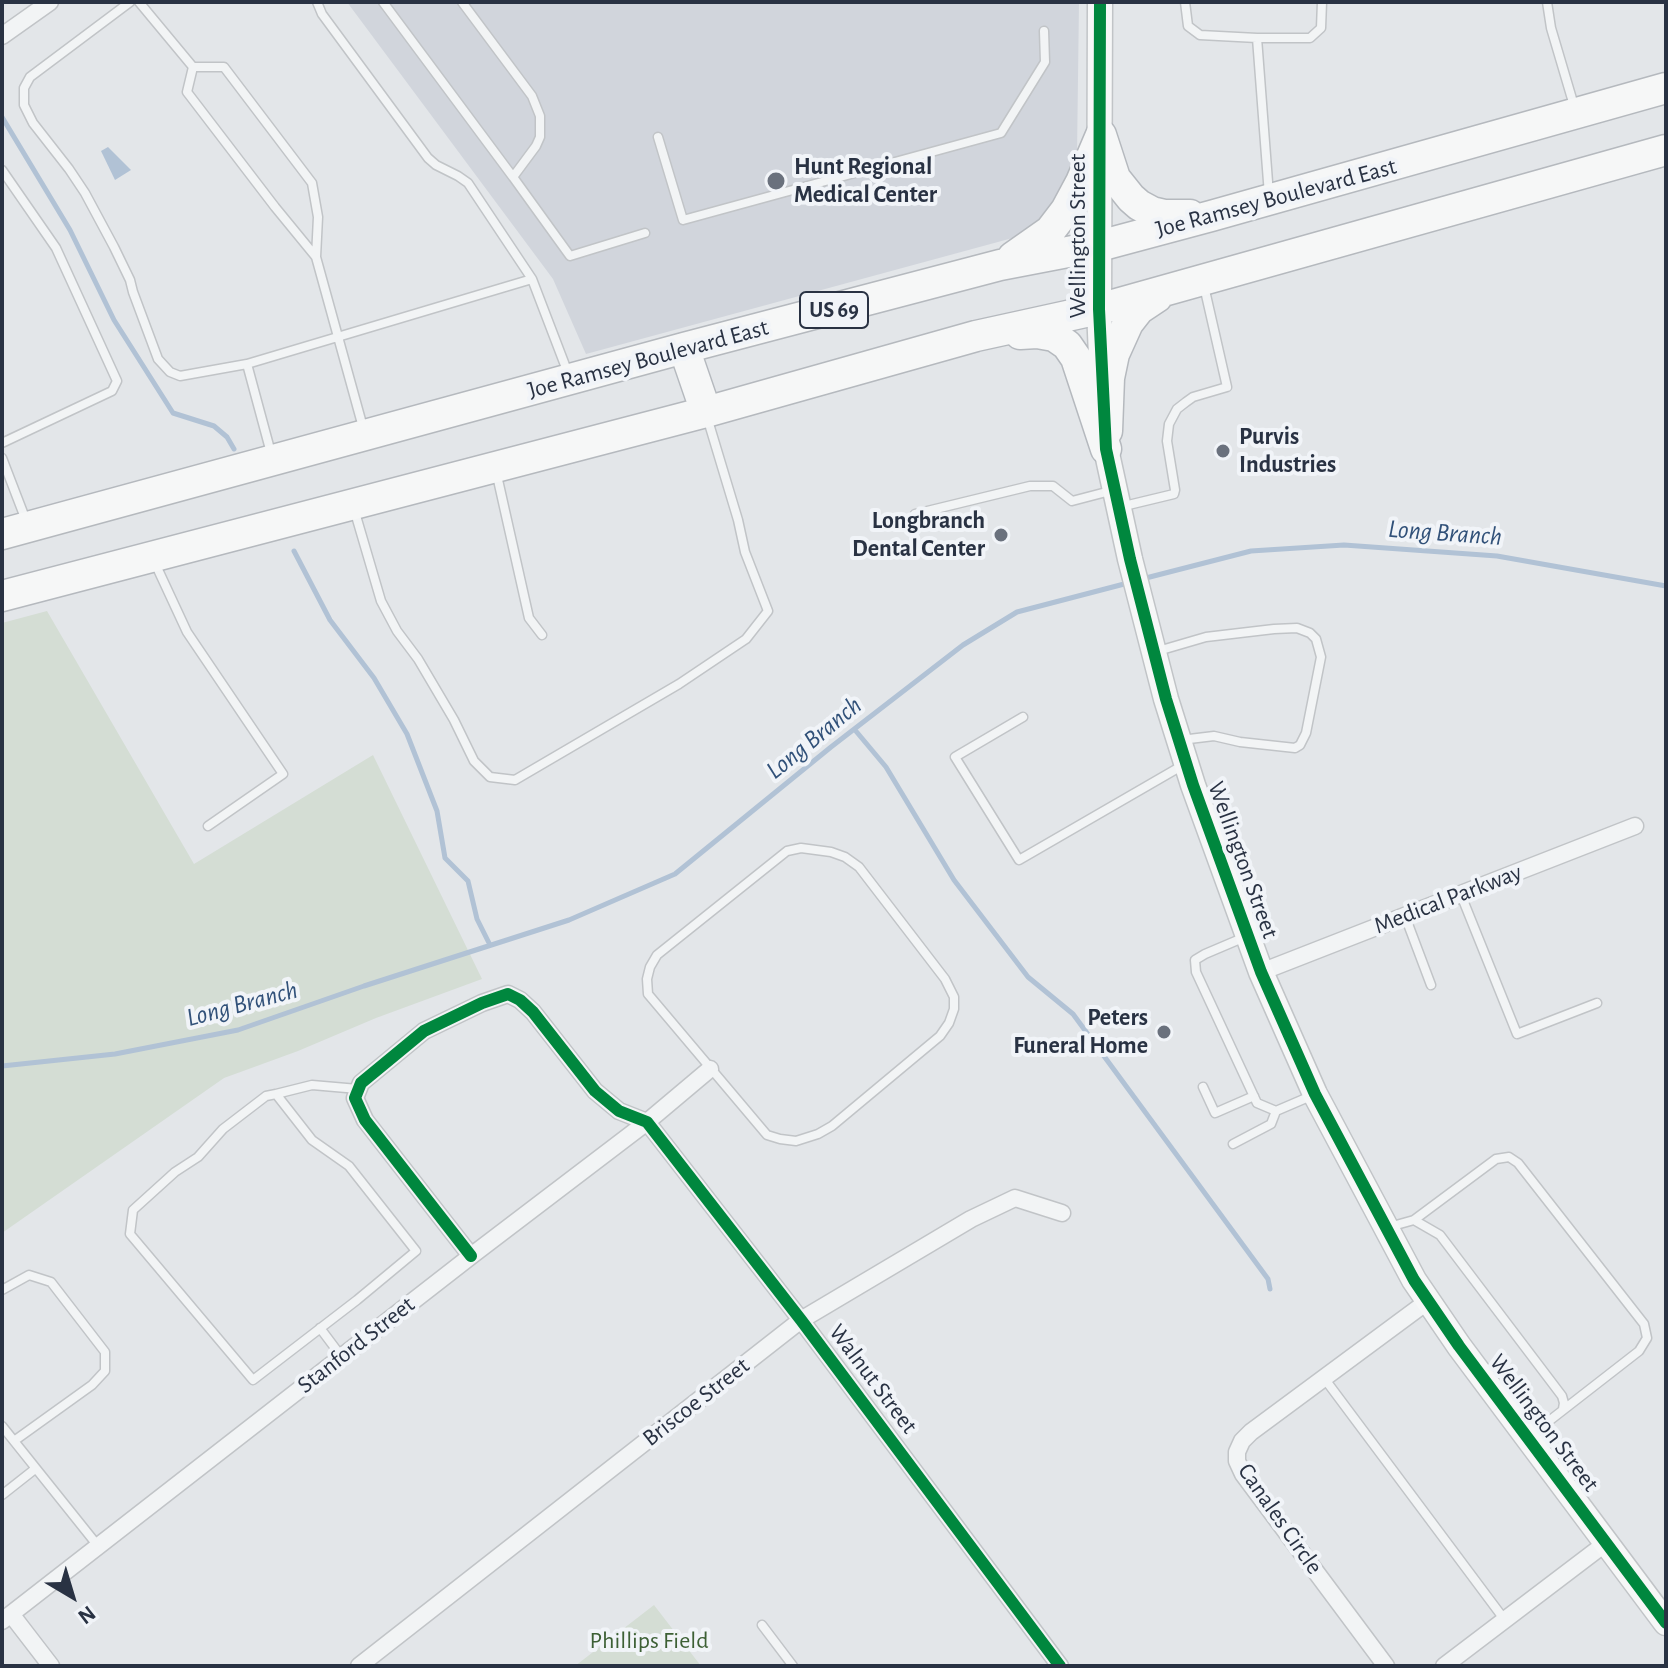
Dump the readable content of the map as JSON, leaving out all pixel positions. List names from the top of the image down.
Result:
{
  "streets": {
    "highway": ["Joe Ramsey Boulevard East", "US 69"],
    "street": [
      "Wellington Street",
      "Medical Parkway",
      "Stanford Street",
      "Walnut Street",
      "Briscoe Street",
      "Canales Circle"
    ]
  },
  "crossings": [
    ["Joe Ramsey Boulevard East", "Wellington Street"],
    ["Wellington Street", "Medical Parkway"],
    ["Wellington Street", "Canales Circle"],
    ["Stanford Street", "Walnut Street"],
    ["Walnut Street", "Briscoe Street"]
  ],
  "water": ["Long Branch"],
  "parks": ["Phillips Field"],
  "places": [
    "Hunt Regional Medical Center",
    "Purvis Industries",
    "Longbranch Dental Center",
    "Peters Funeral Home"
  ],
  "north": "bottom right"
}
